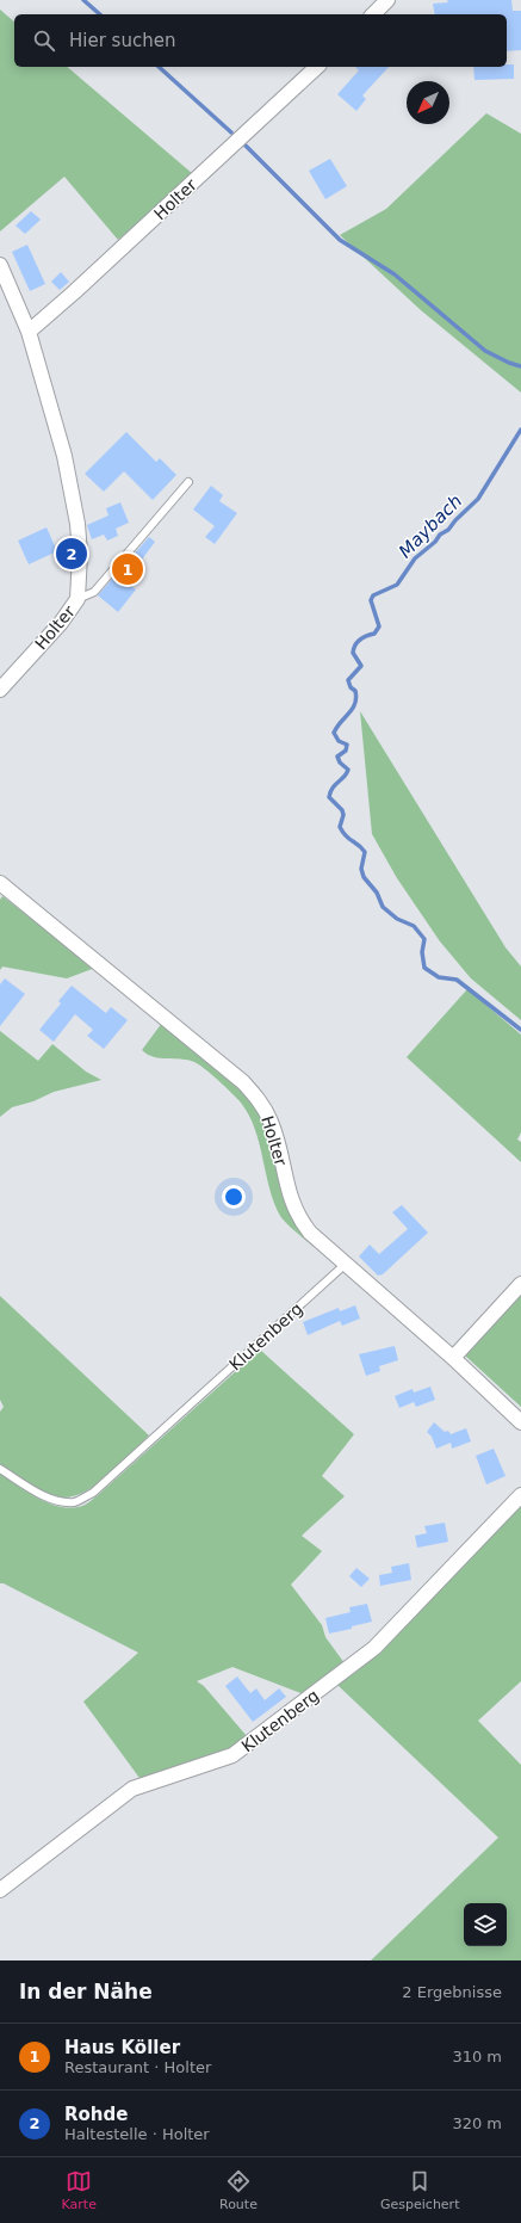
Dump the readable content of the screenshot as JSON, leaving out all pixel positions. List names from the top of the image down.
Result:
{
  "streets": {
    "street": ["Holter", "Klutenberg"]
  },
  "crossings": [
    ["Holter", "Klutenberg"]
  ],
  "water": ["Maybach"],
  "north": "bottom left",
  "page": {
    "search": "Hier suchen",
    "pins": ["2", "1"],
    "heading": ["In der Nähe", "2 Ergebnisse"],
    "list": [
      {
        "mark": "1",
        "name": "Haus Köller",
        "note": "Restaurant · Holter",
        "value": "310 m"
      },
      {
        "mark": "2",
        "name": "Rohde",
        "note": "Haltestelle · Holter",
        "value": "320 m"
      }
    ],
    "nav": ["Karte", "Route", "Gespeichert"]
  }
}
